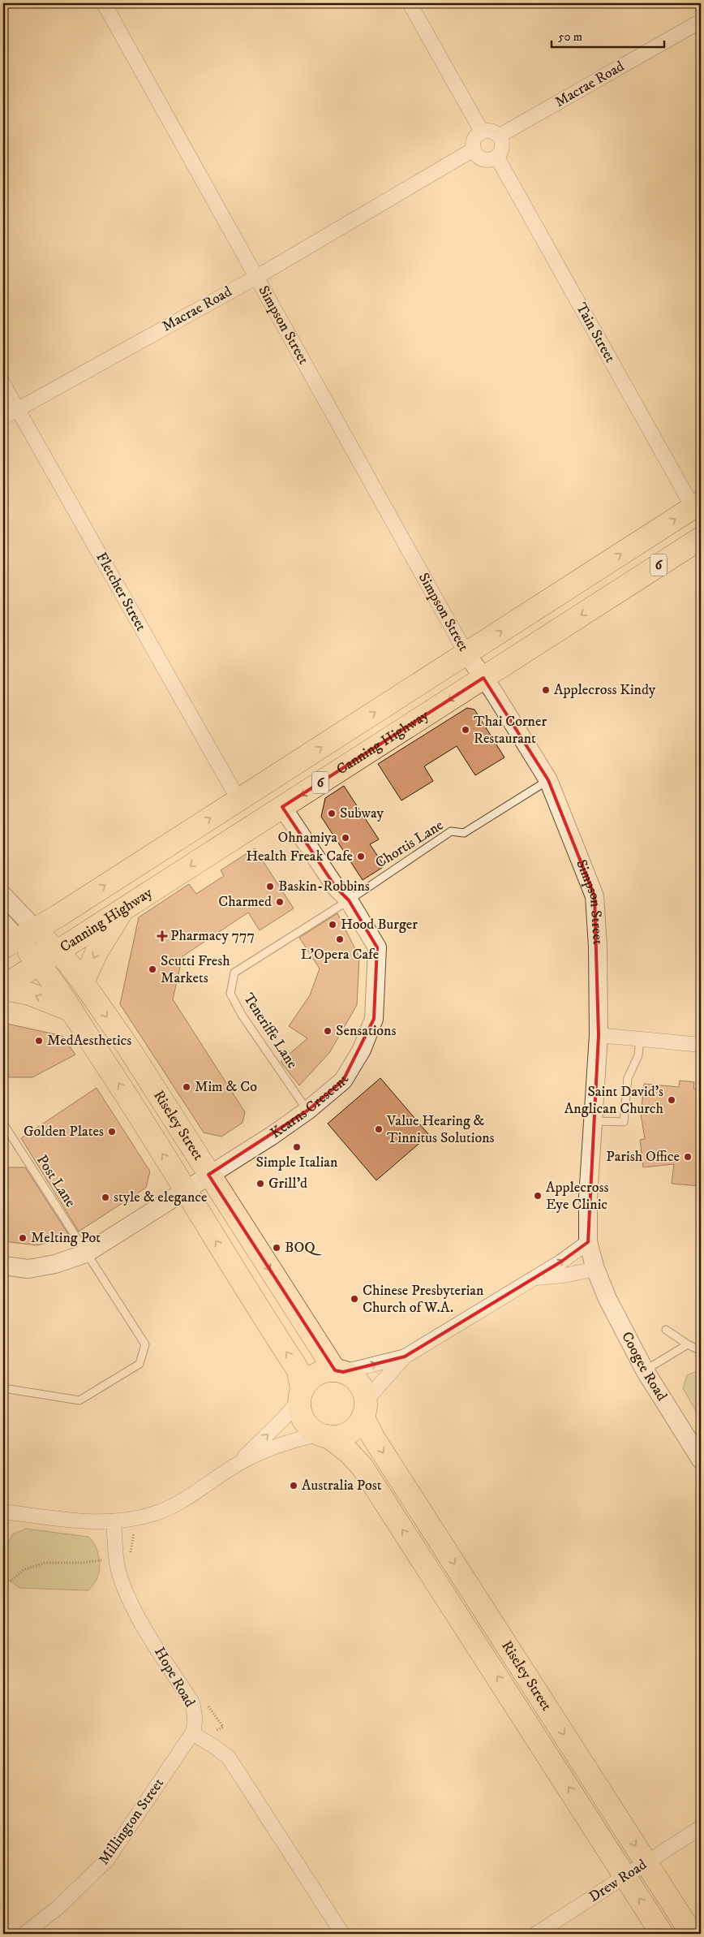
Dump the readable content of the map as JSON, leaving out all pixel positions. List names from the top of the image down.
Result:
{
  "streets": {
    "highway": ["6", "Canning Highway", "Riseley Street"],
    "street": [
      "Macrae Road",
      "Simpson Street",
      "Tain Street",
      "Fletcher Street",
      "Kearns Crescent",
      "Coogee Road",
      "Hope Road",
      "Millington Street",
      "Drew Road"
    ],
    "lane": ["Chortis Lane", "Teneriffe Lane", "Post Lane"]
  },
  "crossings": [
    ["Macrae Road", "Simpson Street"],
    ["Macrae Road", "Tain Street"],
    ["Macrae Road", "Fletcher Street"],
    ["Simpson Street", "Canning Highway"],
    ["Simpson Street", "Chortis Lane"],
    ["Simpson Street", "Coogee Road"],
    ["Tain Street", "Canning Highway"],
    ["Fletcher Street", "Canning Highway"],
    ["Canning Highway", "Kearns Crescent"],
    ["Canning Highway", "Riseley Street"],
    ["Chortis Lane", "Teneriffe Lane"],
    ["Chortis Lane", "Kearns Crescent"],
    ["Teneriffe Lane", "Kearns Crescent"],
    ["Kearns Crescent", "Riseley Street"],
    ["Kearns Crescent", "Post Lane"],
    ["Riseley Street", "Drew Road"],
    ["Hope Road", "Millington Street"]
  ],
  "places": {
    "other": [
      "Applecross Kindy",
      "Thai Corner Restaurant",
      "Subway",
      "Ohnamiya",
      "Health Freak Cafe",
      "Baskin-Robbins",
      "Charmed",
      "Hood Burger",
      "L'Opera Cafe",
      "Scutti Fresh Markets",
      "Sensations",
      "MedAesthetics",
      "Mim & Co",
      "Saint David's Anglican Church",
      "Value Hearing & Tinnitus Solutions",
      "Golden Plates",
      "Simple Italian",
      "Parish Office",
      "Grill'd",
      "Applecross Eye Clinic",
      "style & elegance",
      "Melting Pot",
      "BOQ",
      "Chinese Presbyterian Church of W.A.",
      "Australia Post"
    ],
    "health": ["Pharmacy 777"]
  },
  "scale_bar": "50 m"
}
